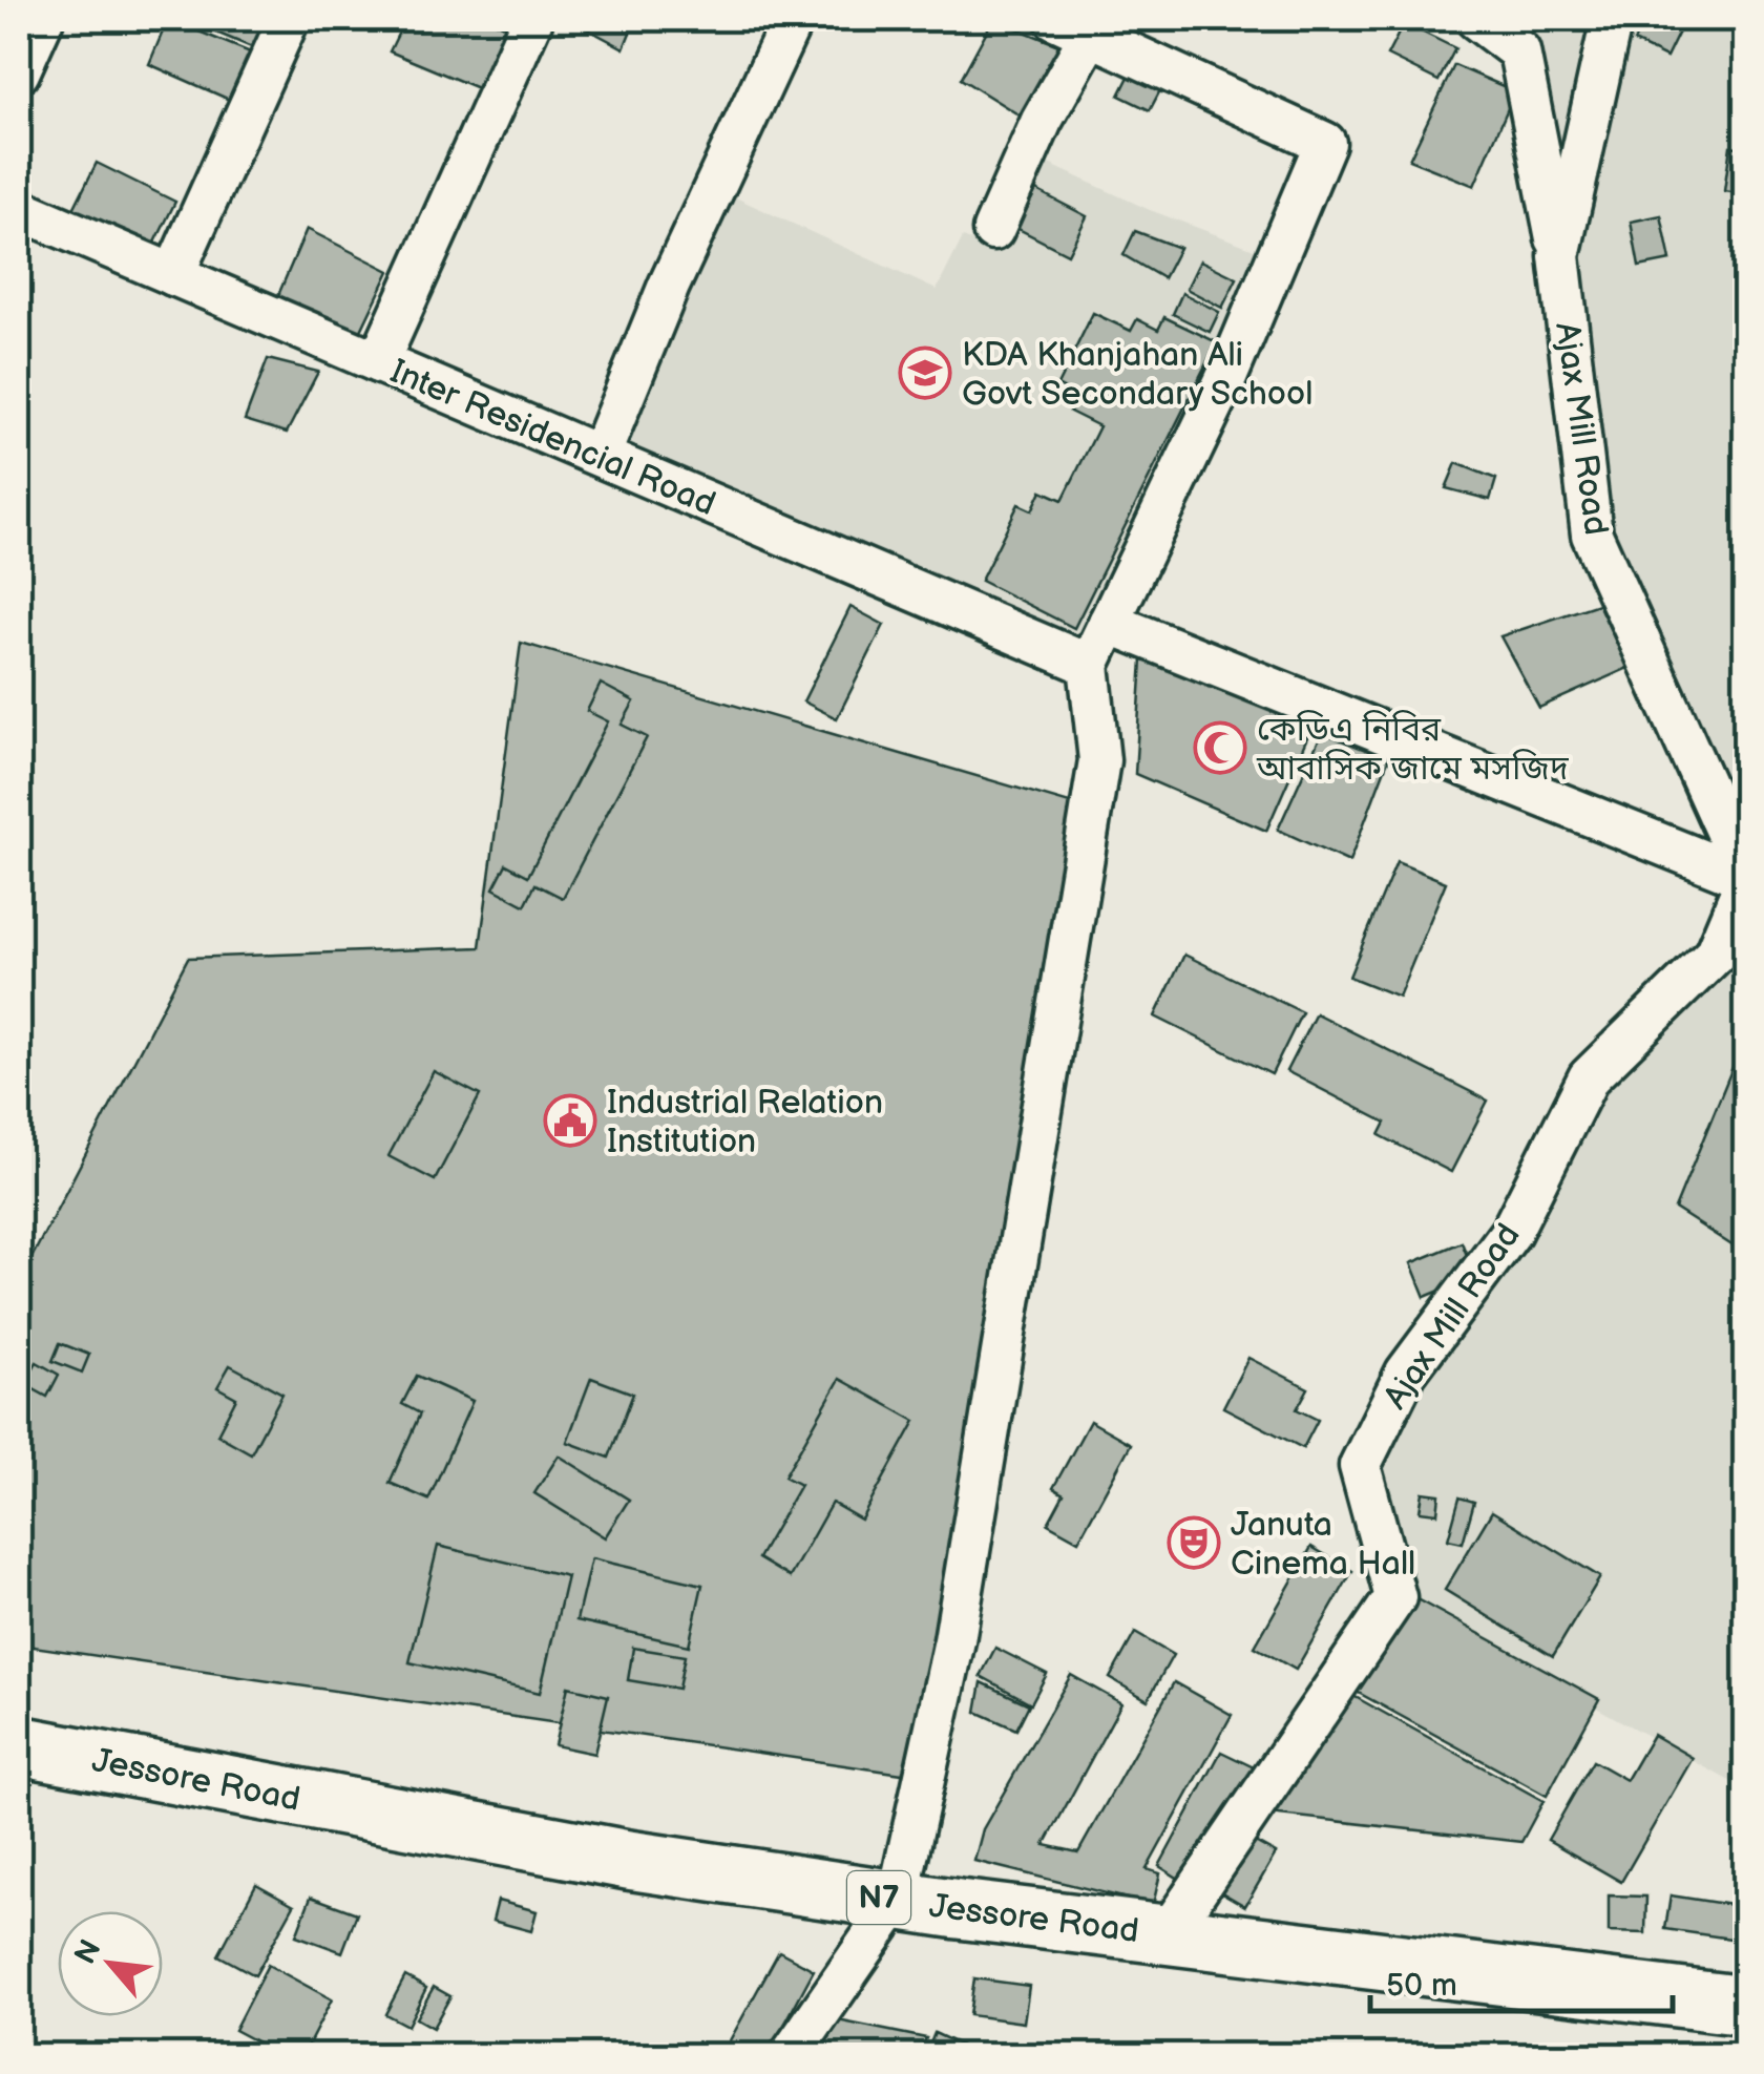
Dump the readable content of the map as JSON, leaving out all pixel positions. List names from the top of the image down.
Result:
{
  "streets": {
    "highway": ["Jessore Road", "N7"],
    "street": ["Ajax Mill Road", "Inter Residencial Road"]
  },
  "crossings": [
    ["Ajax Mill Road", "Jessore Road"]
  ],
  "places": {
    "school or university": ["KDA Khanjahan Ali Govt Secondary School"],
    "mosque": ["কেডিএ নিবির আবাসিক জামে মসজিদ"],
    "public building": ["Industrial Relation Institution"],
    "theatre": ["Januta Cinema Hall"]
  },
  "scale_bar": "50 m",
  "north": "top left"
}
